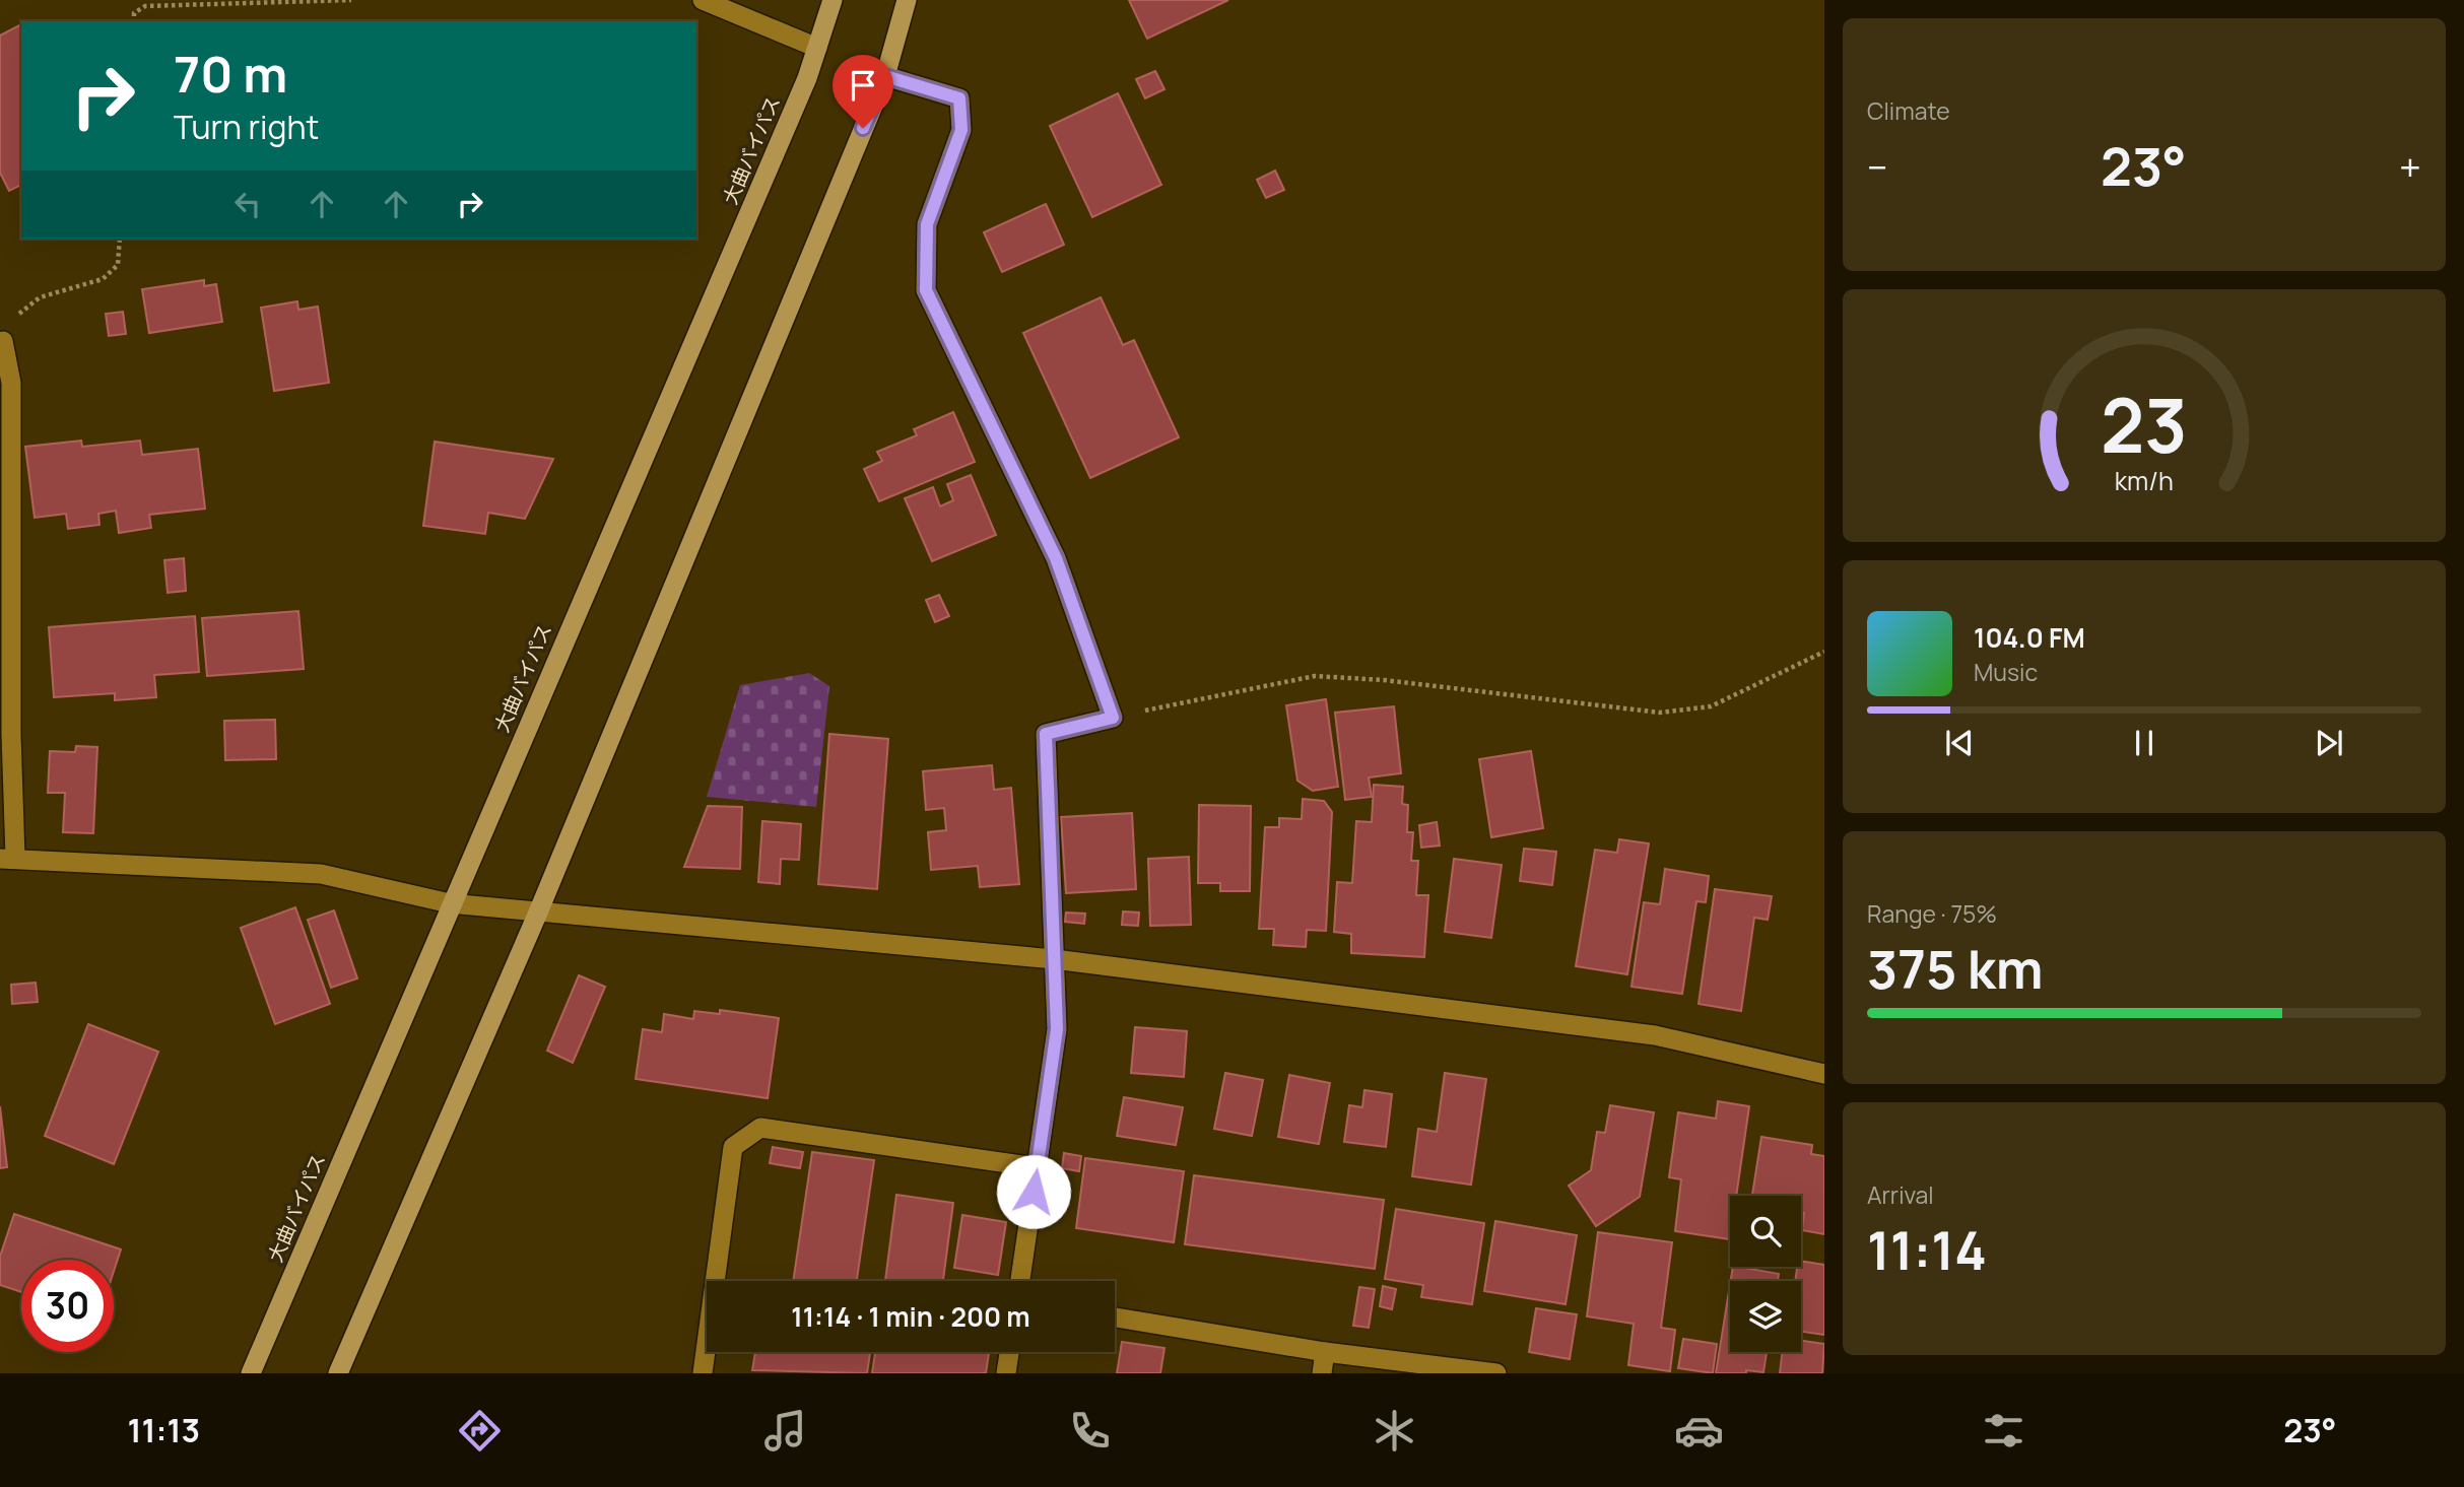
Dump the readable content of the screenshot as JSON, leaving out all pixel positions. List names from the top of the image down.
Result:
{
  "streets": {
    "highway": ["大曲バイパス"]
  },
  "page": {
    "tile": [
      "Climate",
      ["Range · 75%", "375 km"],
      ["Arrival", "11:14"]
    ],
    "turn": ["70 m", "Turn right"],
    "heat": ["−", "23°", "+"],
    "song": ["104.0 FM", "Music"],
    "limit": "30",
    "trip": "11:14 · 1 min · 200 m",
    "tabs": ["11:13", "23°"],
    "gauge": ["23", "km/h"]
  }
}
